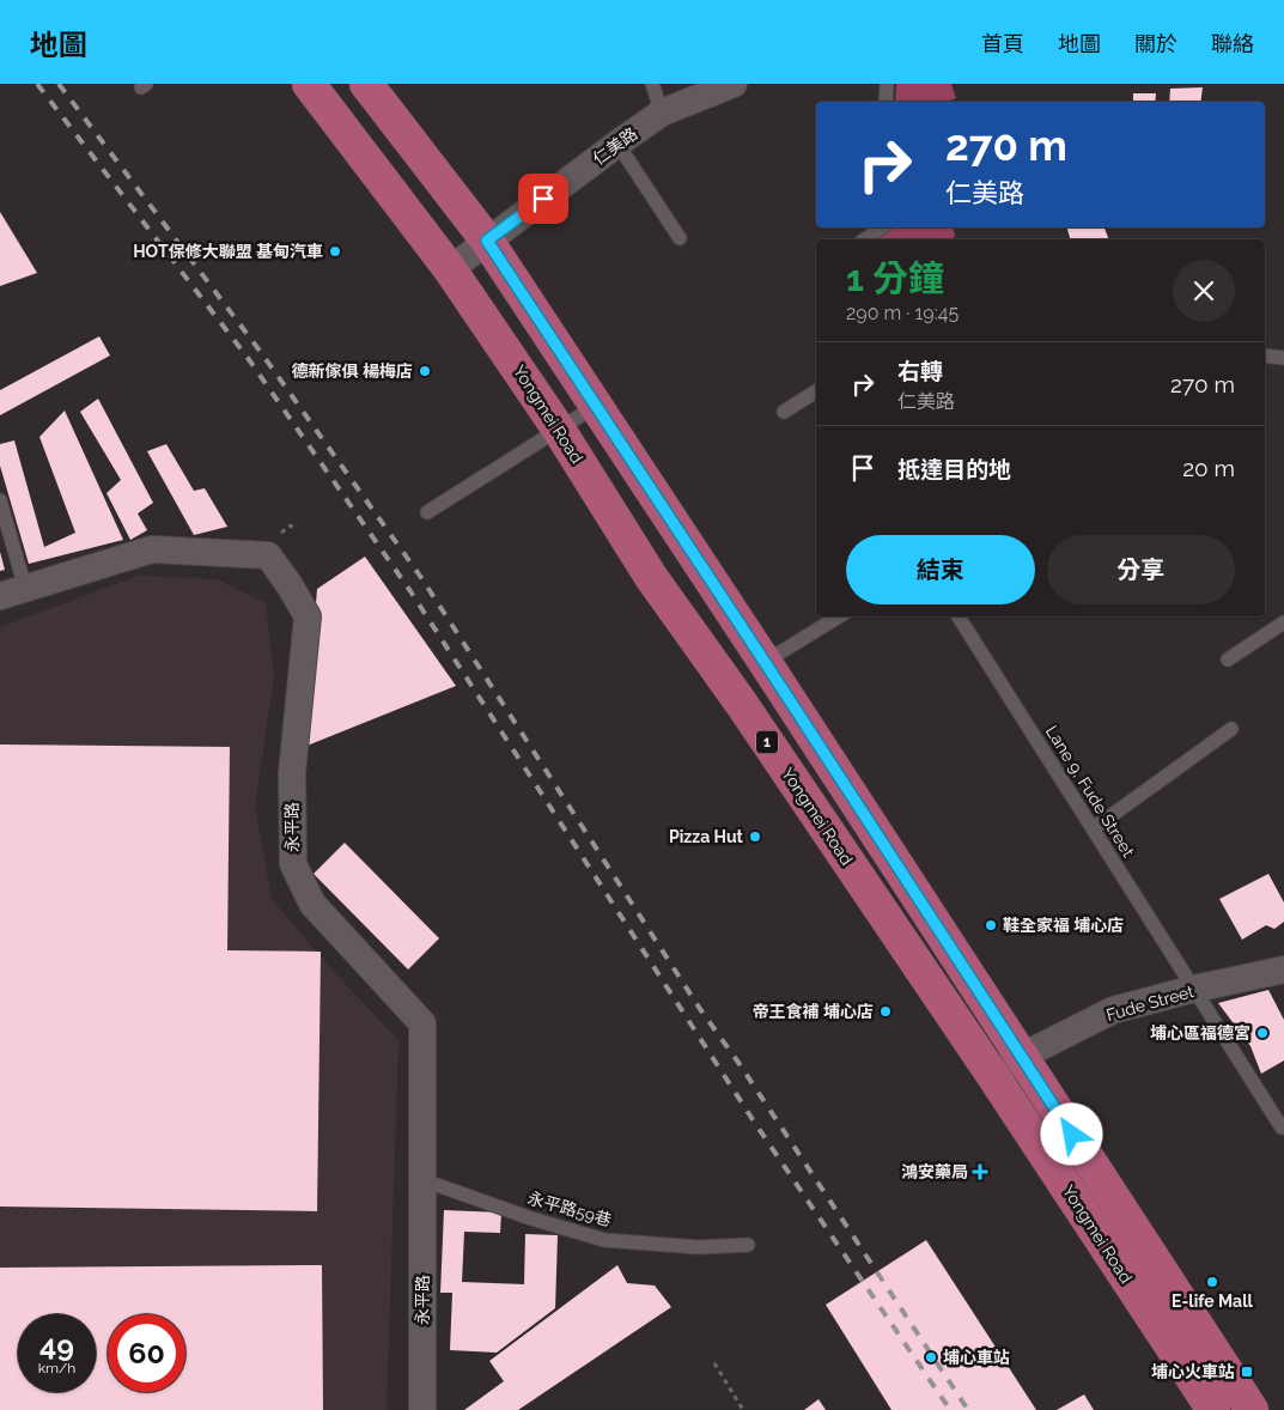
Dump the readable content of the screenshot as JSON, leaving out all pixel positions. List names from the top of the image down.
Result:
{
  "streets": {
    "main road": ["Yongmei Road", "1"],
    "street": ["仁美路", "永平路", "Fude Street"],
    "lane": ["Lane 9, Fude Street", "永平路59巷"]
  },
  "crossings": [
    ["仁美路", "Yongmei Road"],
    ["Yongmei Road", "Fude Street"],
    ["Lane 9, Fude Street", "Fude Street"],
    ["永平路", "永平路59巷"]
  ],
  "places": {
    "other": [
      "HOT保修大聯盟 基甸汽車",
      "德新傢俱 楊梅店",
      "Pizza Hut",
      "鞋全家福 埔心店",
      "帝王食補 埔心店",
      "埔心區福德宮",
      "E-life Mall",
      "埔心車站"
    ],
    "health": ["鴻安藥局"],
    "transit": ["埔心火車站"]
  },
  "page": {
    "header": "地圖",
    "nav": [
      "首頁",
      "地圖",
      "關於",
      "聯絡"
    ],
    "turn": ["270 m", "仁美路"],
    "heading": ["1 分鐘", "290 m · 19:45"],
    "list": [
      {
        "name": "右轉",
        "note": "仁美路",
        "value": "270 m"
      },
      {
        "name": "抵達目的地",
        "value": "20 m"
      }
    ],
    "buttons": ["結束", "分享"],
    "speed": "49 km/h",
    "limit": "60"
  }
}
